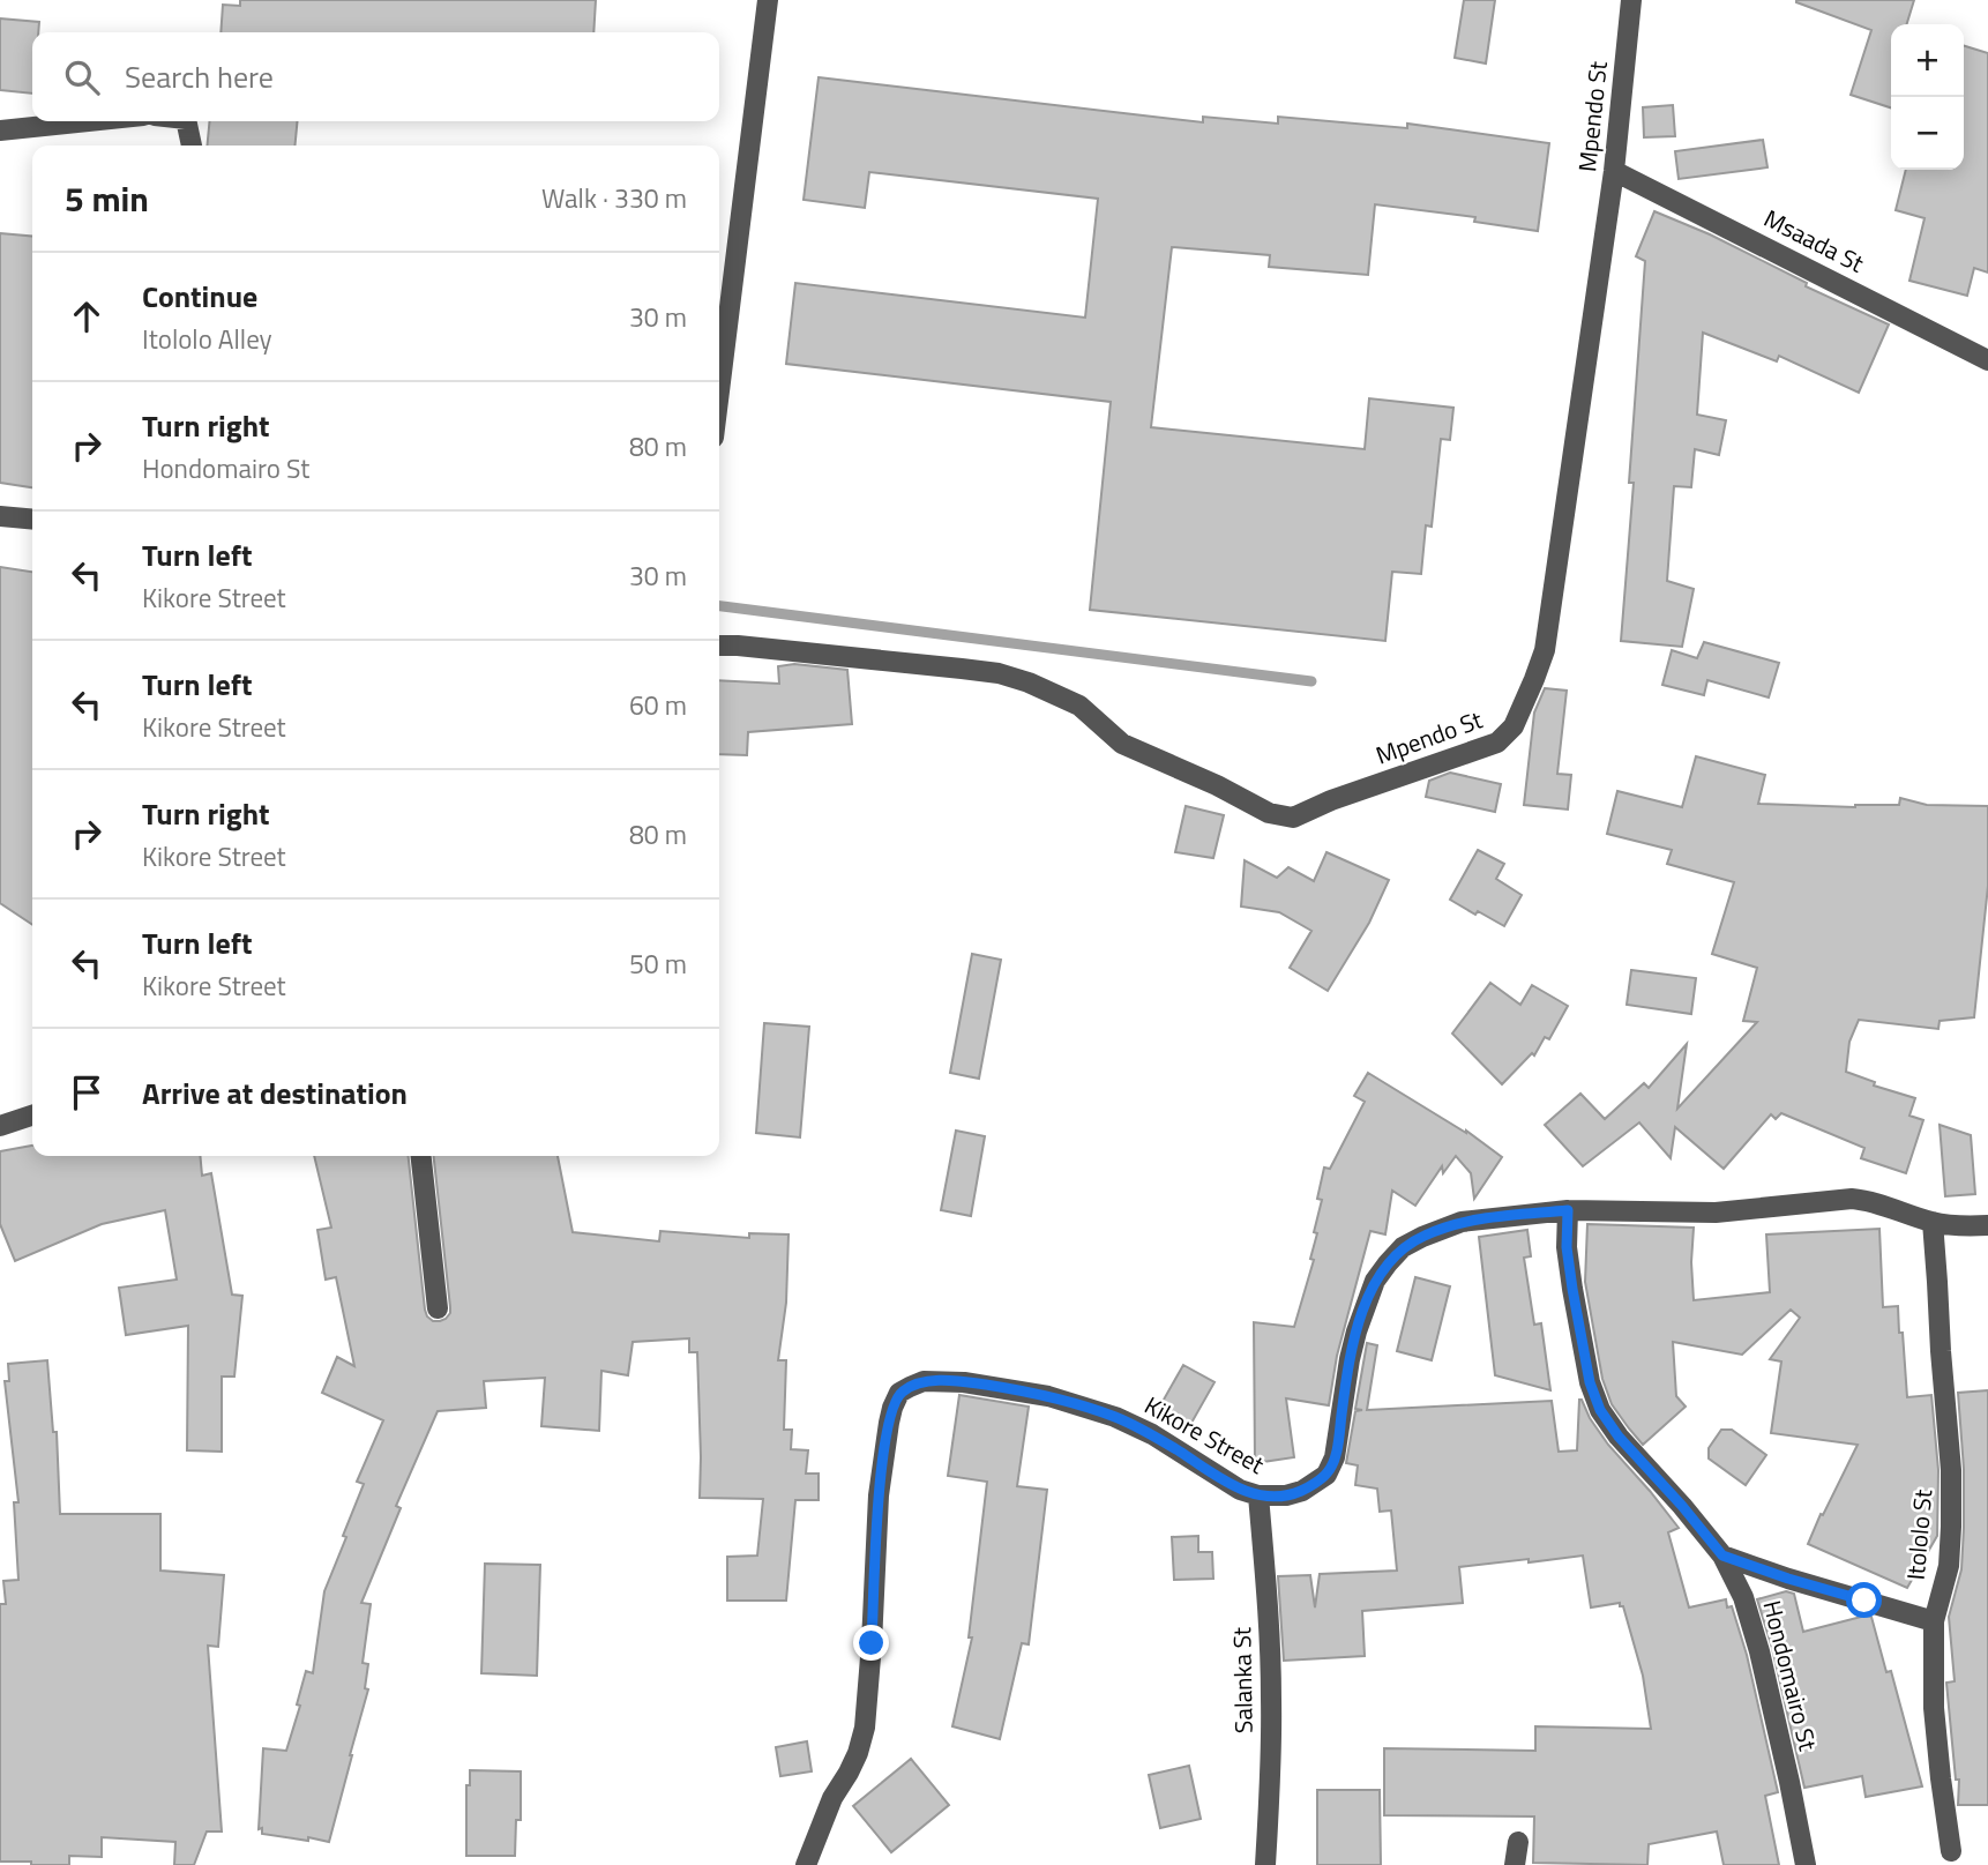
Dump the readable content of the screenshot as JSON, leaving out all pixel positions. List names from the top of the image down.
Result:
{
  "streets": {
    "street": [
      "Mpendo St",
      "Msaada St",
      "Kikore Street",
      "Itololo St",
      "Hondomairo St",
      "Salanka St"
    ]
  },
  "crossings": [
    ["Mpendo St", "Msaada St"],
    ["Kikore Street", "Itololo St"],
    ["Kikore Street", "Hondomairo St"],
    ["Kikore Street", "Salanka St"]
  ],
  "page": {
    "map_buttons": ["+", "−"],
    "search": "Search here",
    "heading": ["5 min", "Walk · 330 m"],
    "list": [
      ["Continue", "Itololo Alley", "30 m"],
      ["Turn right", "Hondomairo St", "80 m"],
      ["Turn left", "Kikore Street", "30 m"],
      ["Turn left", "Kikore Street", "60 m"],
      ["Turn right", "Kikore Street", "80 m"],
      ["Turn left", "Kikore Street", "50 m"],
      "Arrive at destination"
    ]
  }
}
